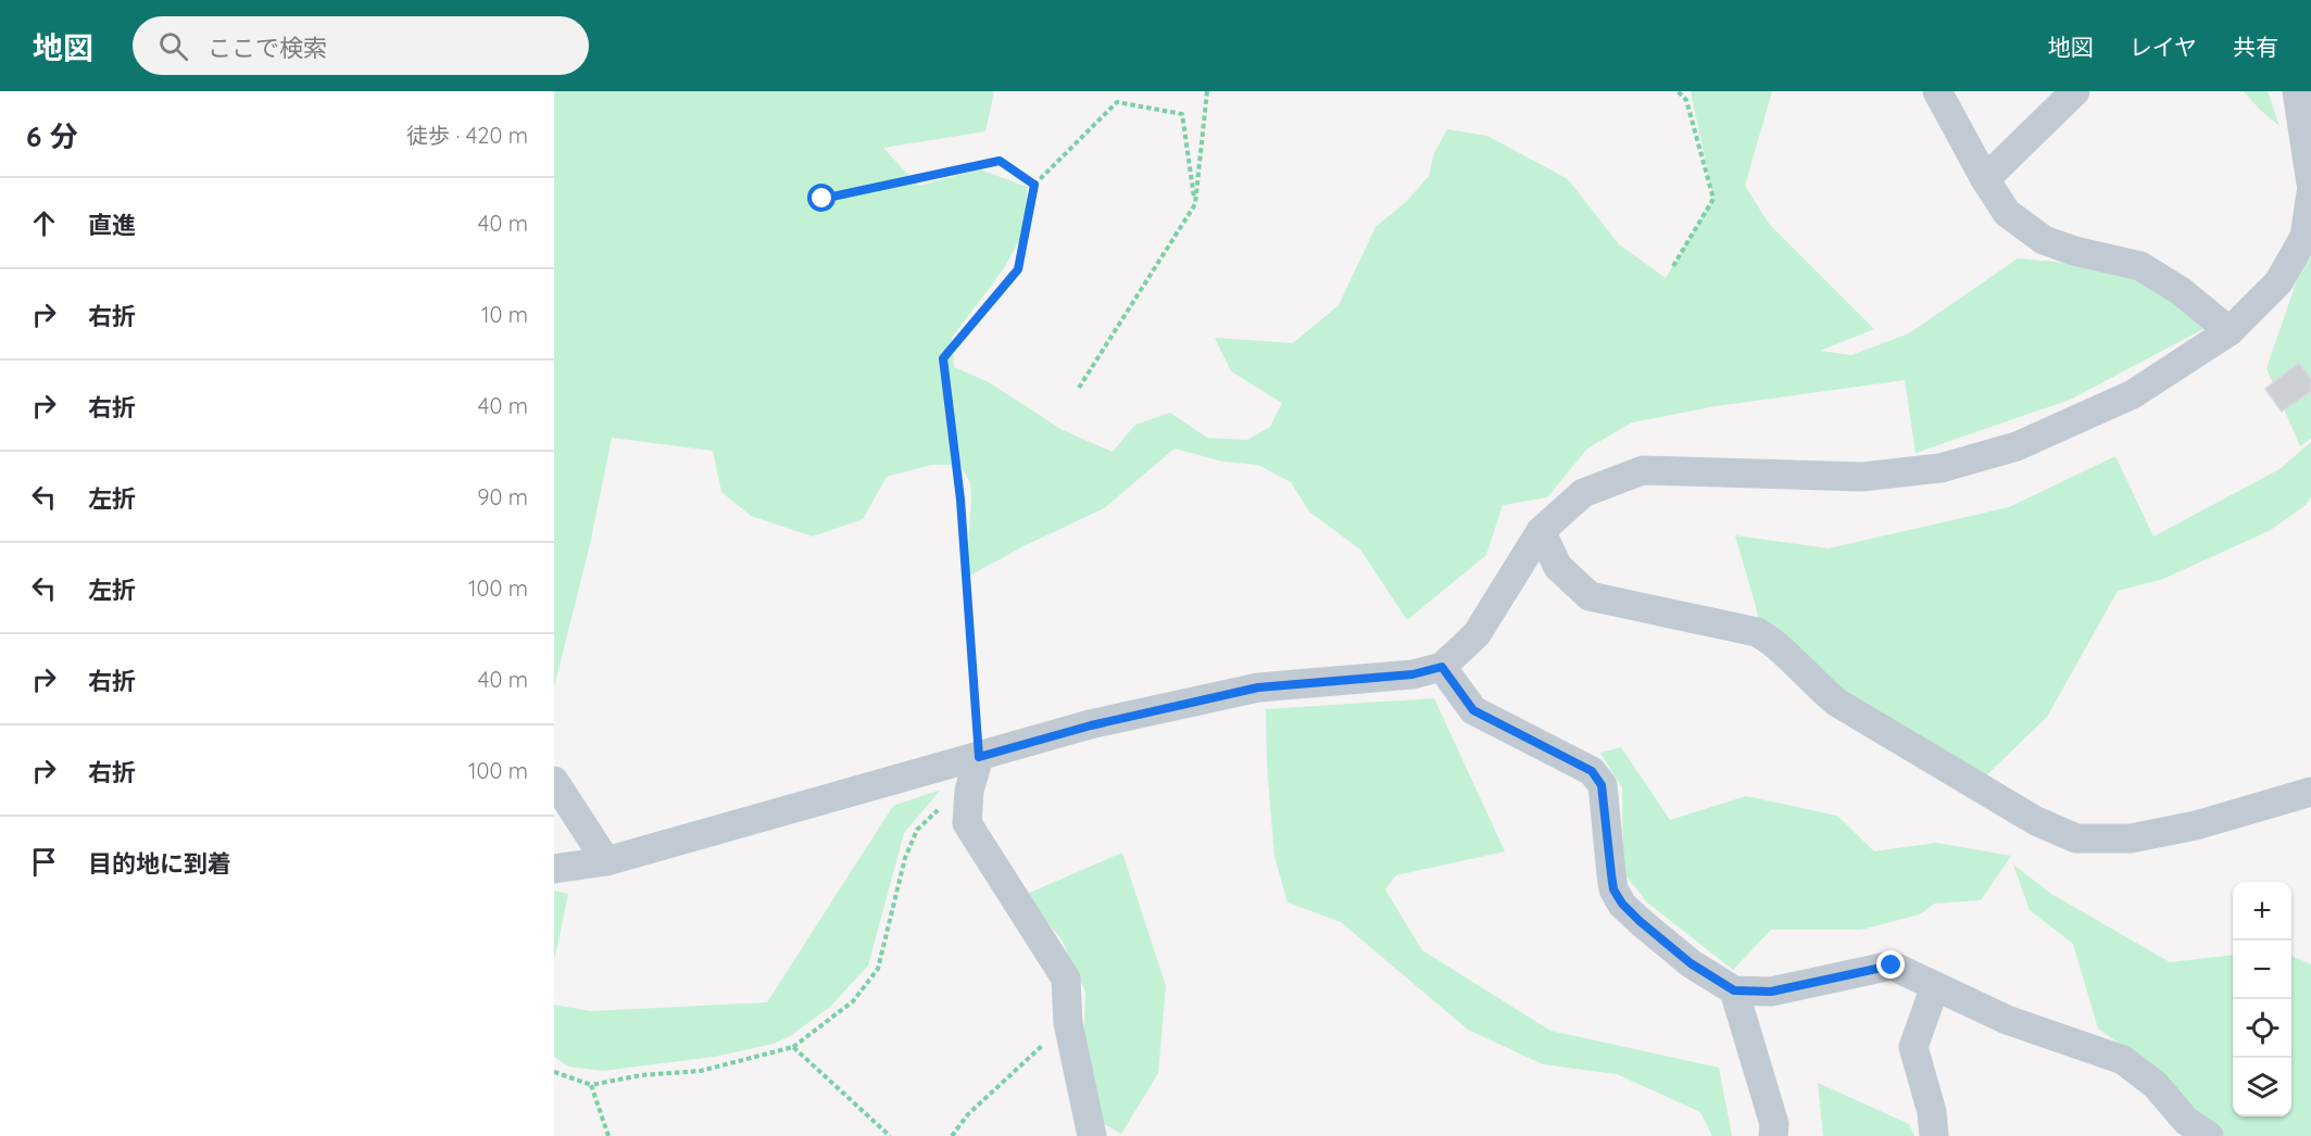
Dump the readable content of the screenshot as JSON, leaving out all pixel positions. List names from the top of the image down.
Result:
{
  "page": {
    "header": "地図",
    "search": "ここで検索",
    "nav": ["地図", "レイヤ", "共有"],
    "heading": ["6 分", "徒歩 · 420 m"],
    "list": [
      ["直進", "40 m"],
      ["右折", "10 m"],
      ["右折", "40 m"],
      ["左折", "90 m"],
      ["左折", "100 m"],
      ["右折", "40 m"],
      ["右折", "100 m"],
      "目的地に到着"
    ],
    "map_buttons": ["+", "−"]
  }
}
